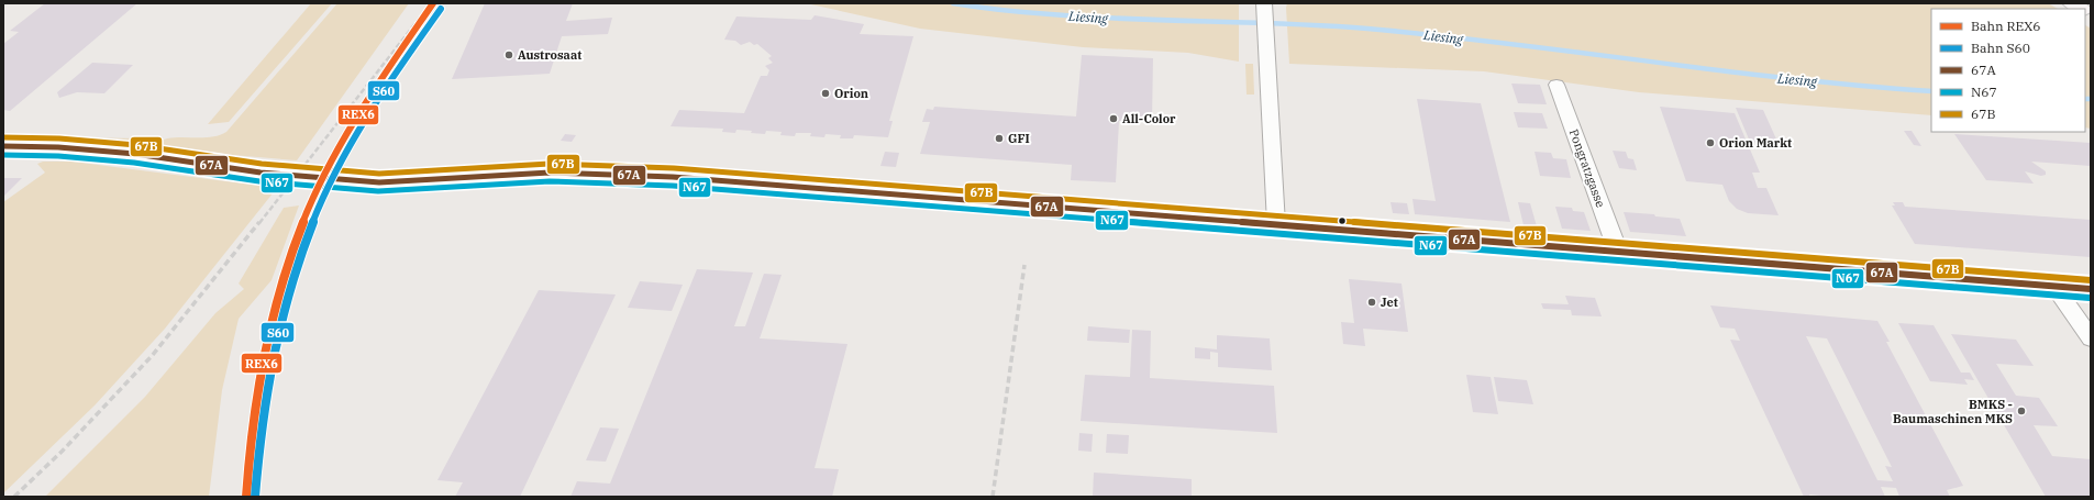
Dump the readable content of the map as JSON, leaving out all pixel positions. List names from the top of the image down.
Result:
{
  "streets": {
    "street": ["Pongratzgasse"]
  },
  "water": ["Liesing"],
  "places": [
    "Austrosaat",
    "Orion",
    "All-Color",
    "GFI",
    "Orion Markt",
    "Jet",
    "BMKS - Baumaschinen MKS"
  ],
  "lines": [
    "rail line REX6",
    "rail line S60",
    "transit line 67B",
    "transit line 67A",
    "transit line N67"
  ],
  "legend": [
    "Bahn REX6",
    "Bahn S60",
    "67A",
    "N67",
    "67B"
  ]
}
